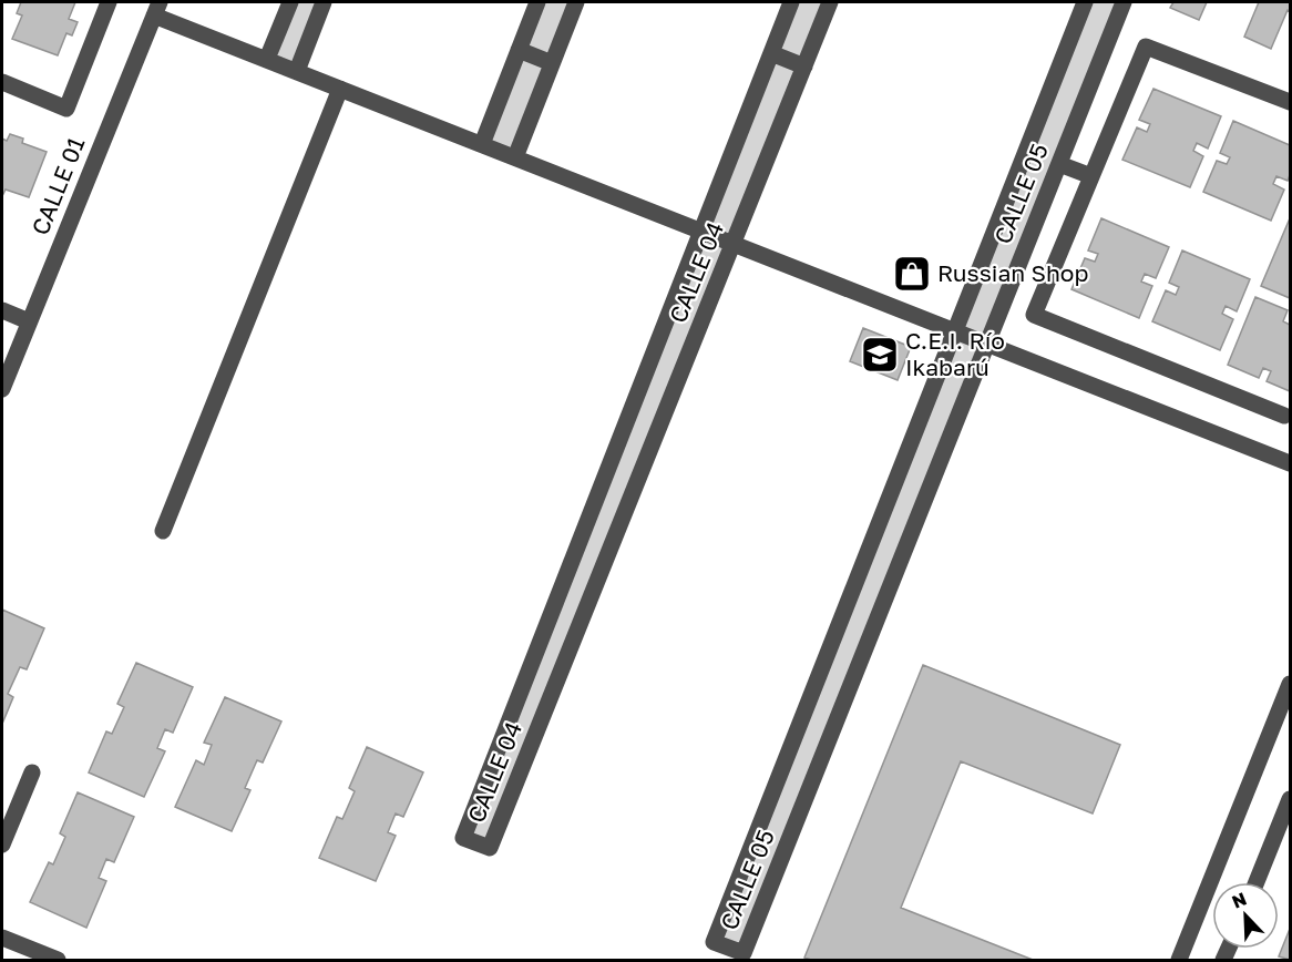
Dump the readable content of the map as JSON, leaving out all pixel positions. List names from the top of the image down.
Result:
{
  "streets": {
    "street": ["CALLE 01", "CALLE 05", "CALLE 04"]
  },
  "places": {
    "shop": ["Russian Shop"],
    "school or university": ["C.E.I. Río Ikabarú"]
  },
  "north": "top left"
}
